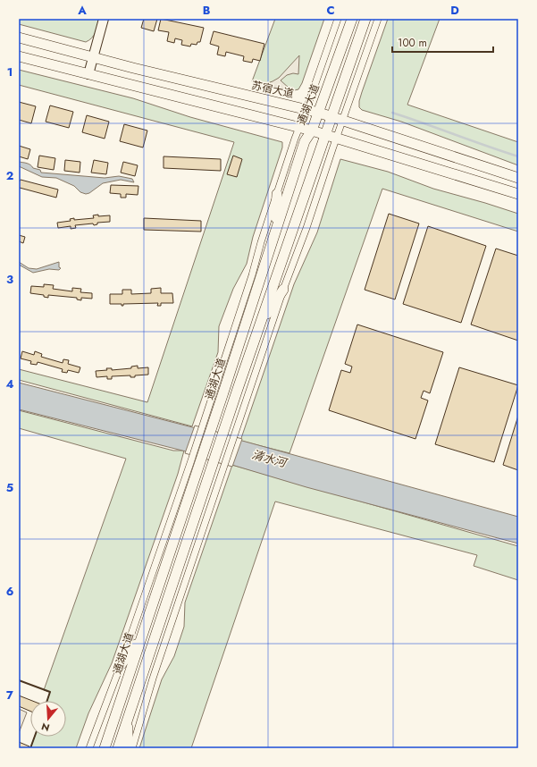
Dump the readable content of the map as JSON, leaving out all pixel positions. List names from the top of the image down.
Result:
{
  "streets": {
    "main road": ["苏宿大道", "通湖大道"]
  },
  "crossings": [
    ["苏宿大道", "通湖大道"]
  ],
  "water": ["清水河"],
  "scale_bar": "100 m",
  "north": "bottom",
  "grid": {
    "columns": [
      "A",
      "B",
      "C",
      "D"
    ],
    "rows": [
      "1",
      "2",
      "3",
      "4",
      "5",
      "6",
      "7"
    ]
  }
}
